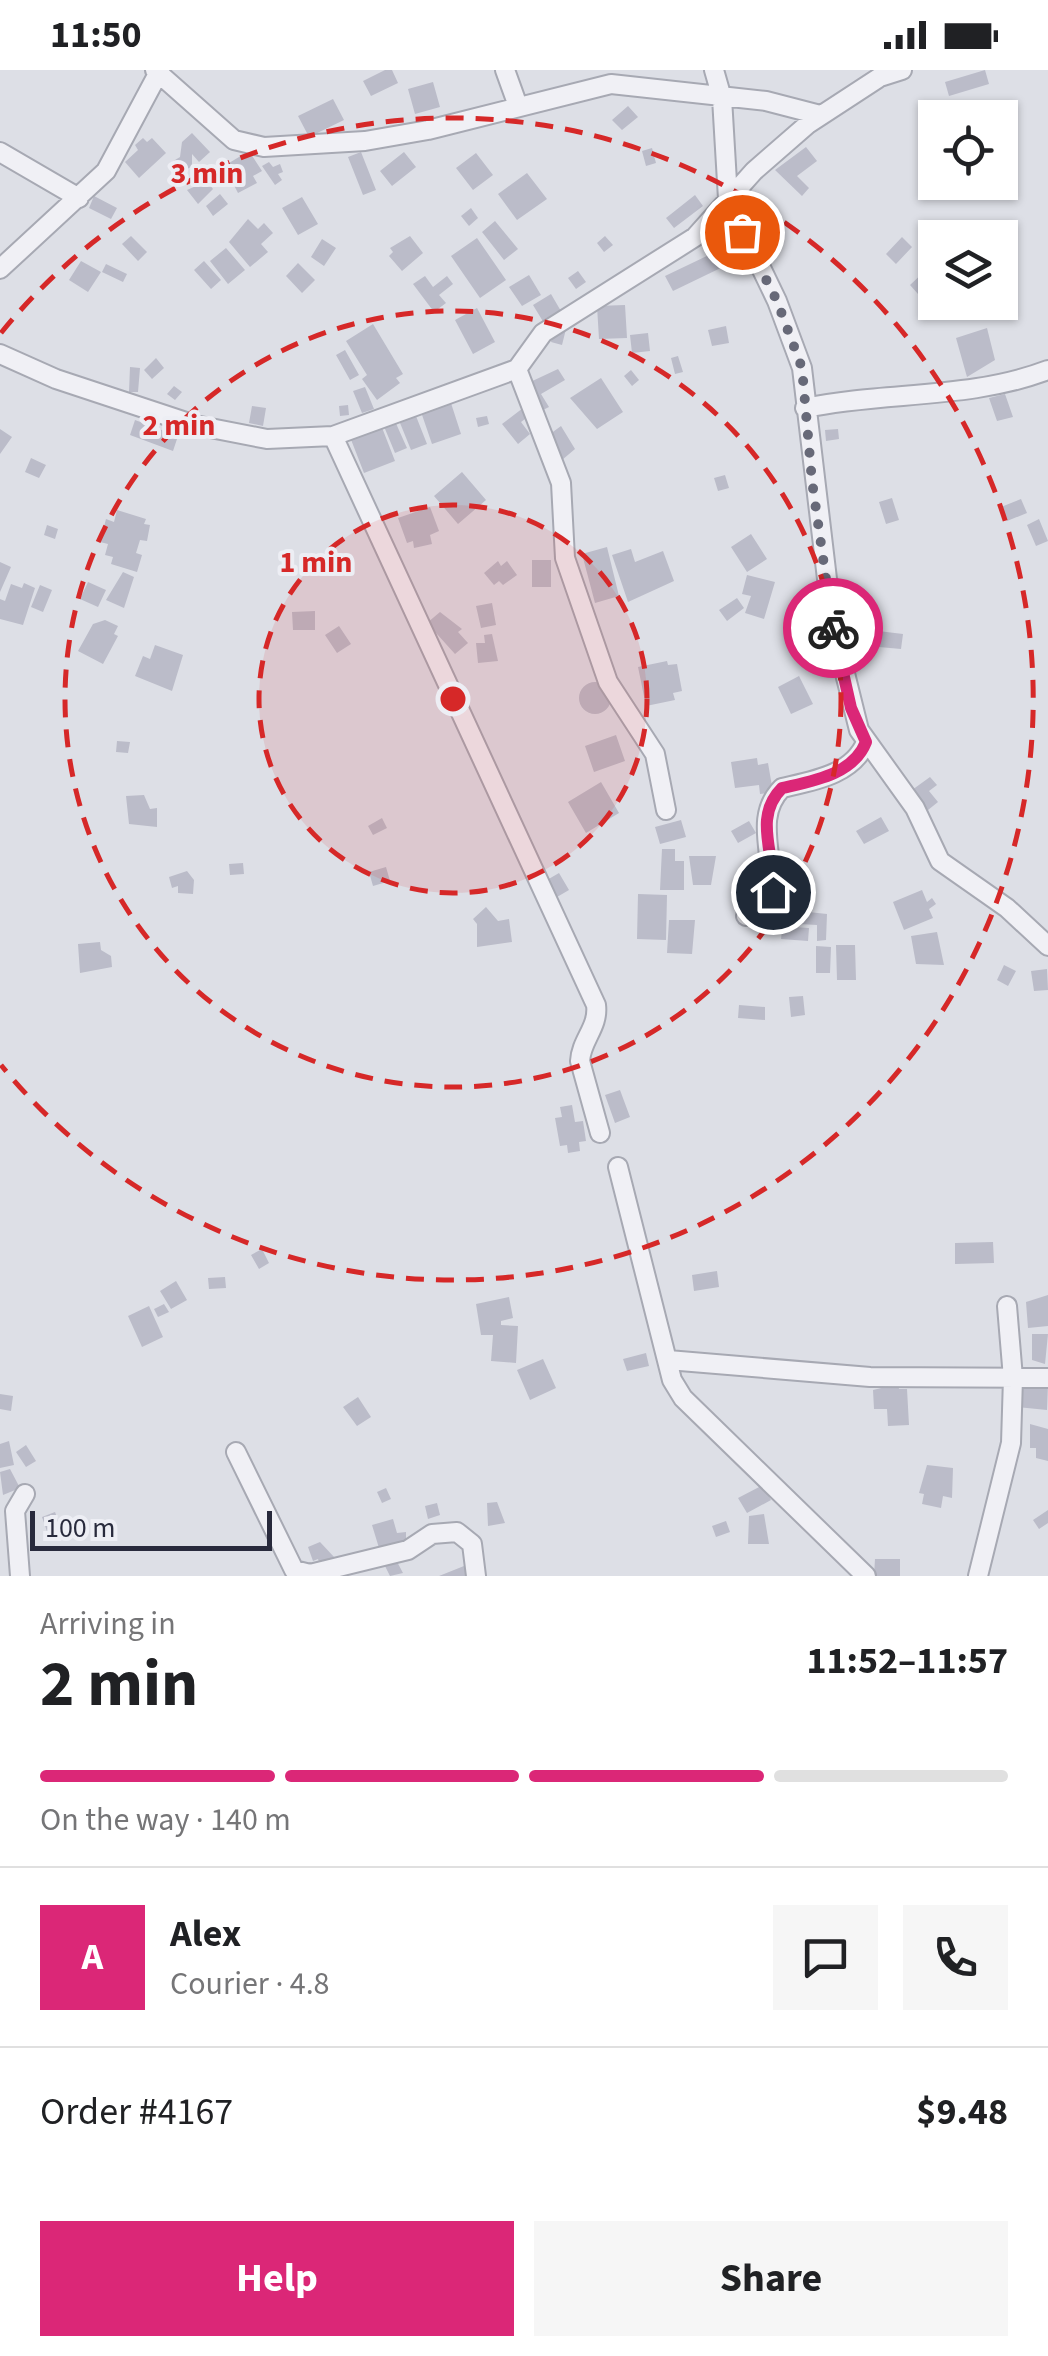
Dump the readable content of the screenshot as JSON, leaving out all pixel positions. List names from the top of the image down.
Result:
{
  "scale_bar": "100 m",
  "page": {
    "status": "11:50",
    "scale": "100 m",
    "heading": ["2 min", "Arriving in", "11:52–11:57"],
    "panel": [
      "Alex",
      "Courier · 4.8",
      "Order #4167",
      "$9.48"
    ],
    "bar": "On the way · 140 m",
    "round": "A",
    "buttons": ["Help", "Share"]
  },
  "rings": ["3 min", "2 min", "1 min"]
}
